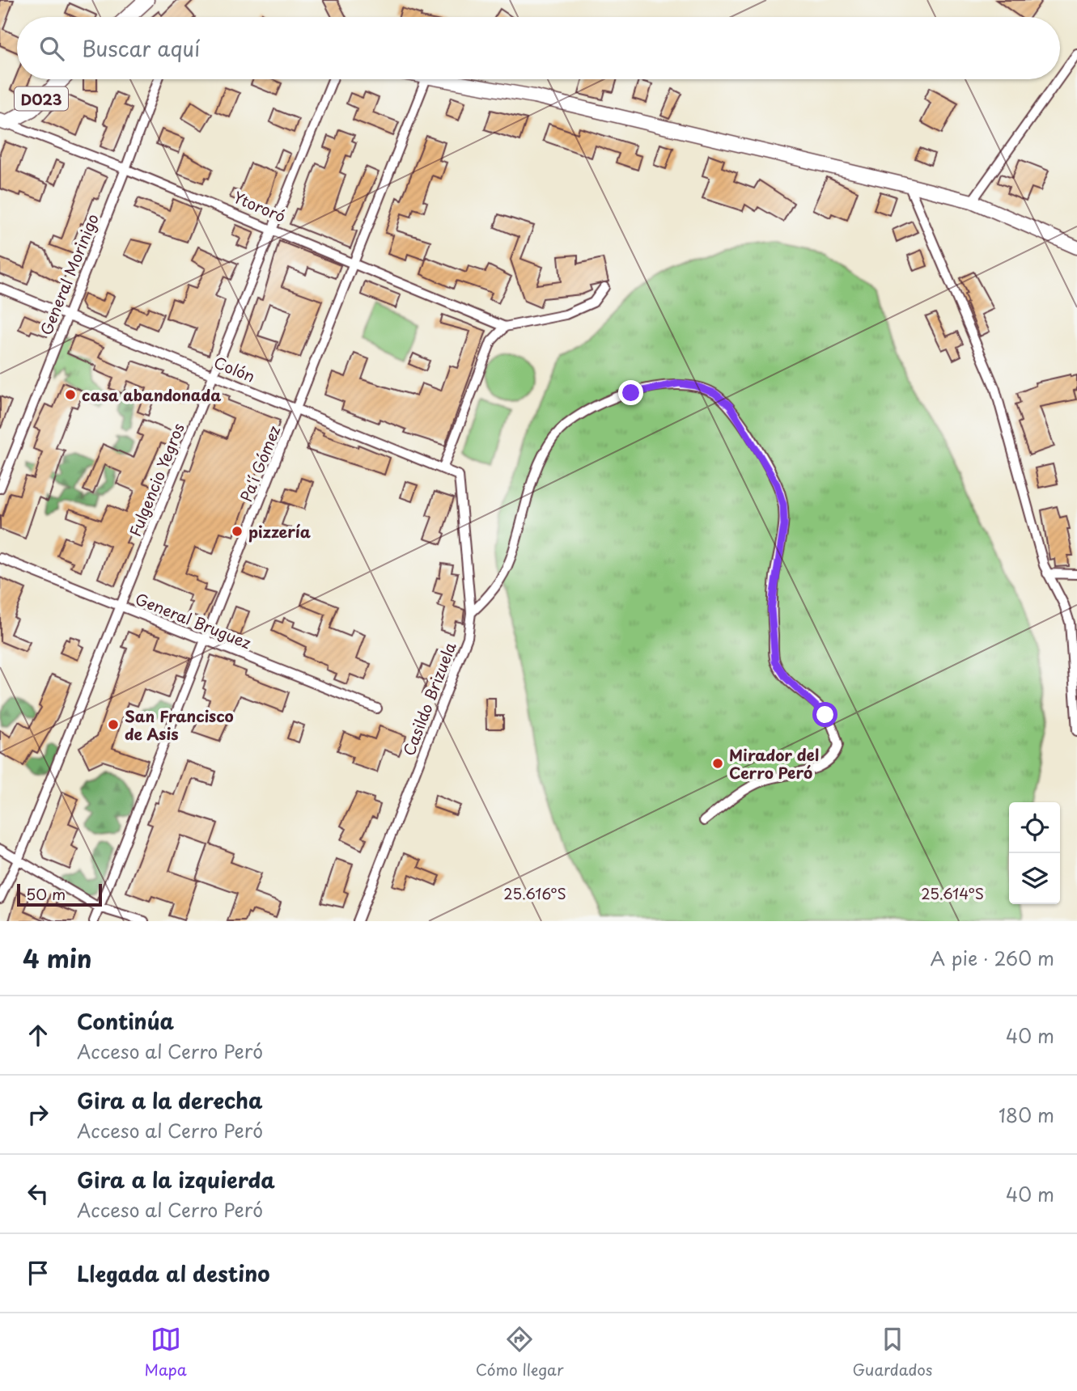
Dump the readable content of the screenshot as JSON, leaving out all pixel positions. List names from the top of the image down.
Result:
{
  "streets": {
    "main road": ["D023"],
    "street": [
      "Ytororó",
      "General Morinigo",
      "Colón",
      "Pa'í Gómez",
      "Fulgencio Yegros",
      "General Bruguez",
      "Casildo Brizuela"
    ]
  },
  "crossings": [
    ["D023", "Ytororó"],
    ["Ytororó", "General Morinigo"],
    ["Ytororó", "Pa'í Gómez"],
    ["Ytororó", "Fulgencio Yegros"],
    ["General Morinigo", "Colón"],
    ["Colón", "Pa'í Gómez"],
    ["Colón", "Fulgencio Yegros"],
    ["Colón", "Casildo Brizuela"],
    ["Pa'í Gómez", "General Bruguez"],
    ["Fulgencio Yegros", "General Bruguez"]
  ],
  "places": [
    "casa abandonada",
    "pizzería",
    "San Francisco de Asis",
    "Mirador del Cerro Peró"
  ],
  "scale_bar": "50 m",
  "page": {
    "search": "Buscar aquí",
    "scale": "50 m",
    "heading": ["4 min", "A pie · 260 m"],
    "list": [
      ["Continúa", "Acceso al Cerro Peró", "40 m"],
      ["Gira a la derecha", "Acceso al Cerro Peró", "180 m"],
      ["Gira a la izquierda", "Acceso al Cerro Peró", "40 m"],
      "Llegada al destino"
    ],
    "nav": ["Mapa", "Cómo llegar", "Guardados"]
  },
  "coordinates": ["25.616°S", "25.614°S"]
}
